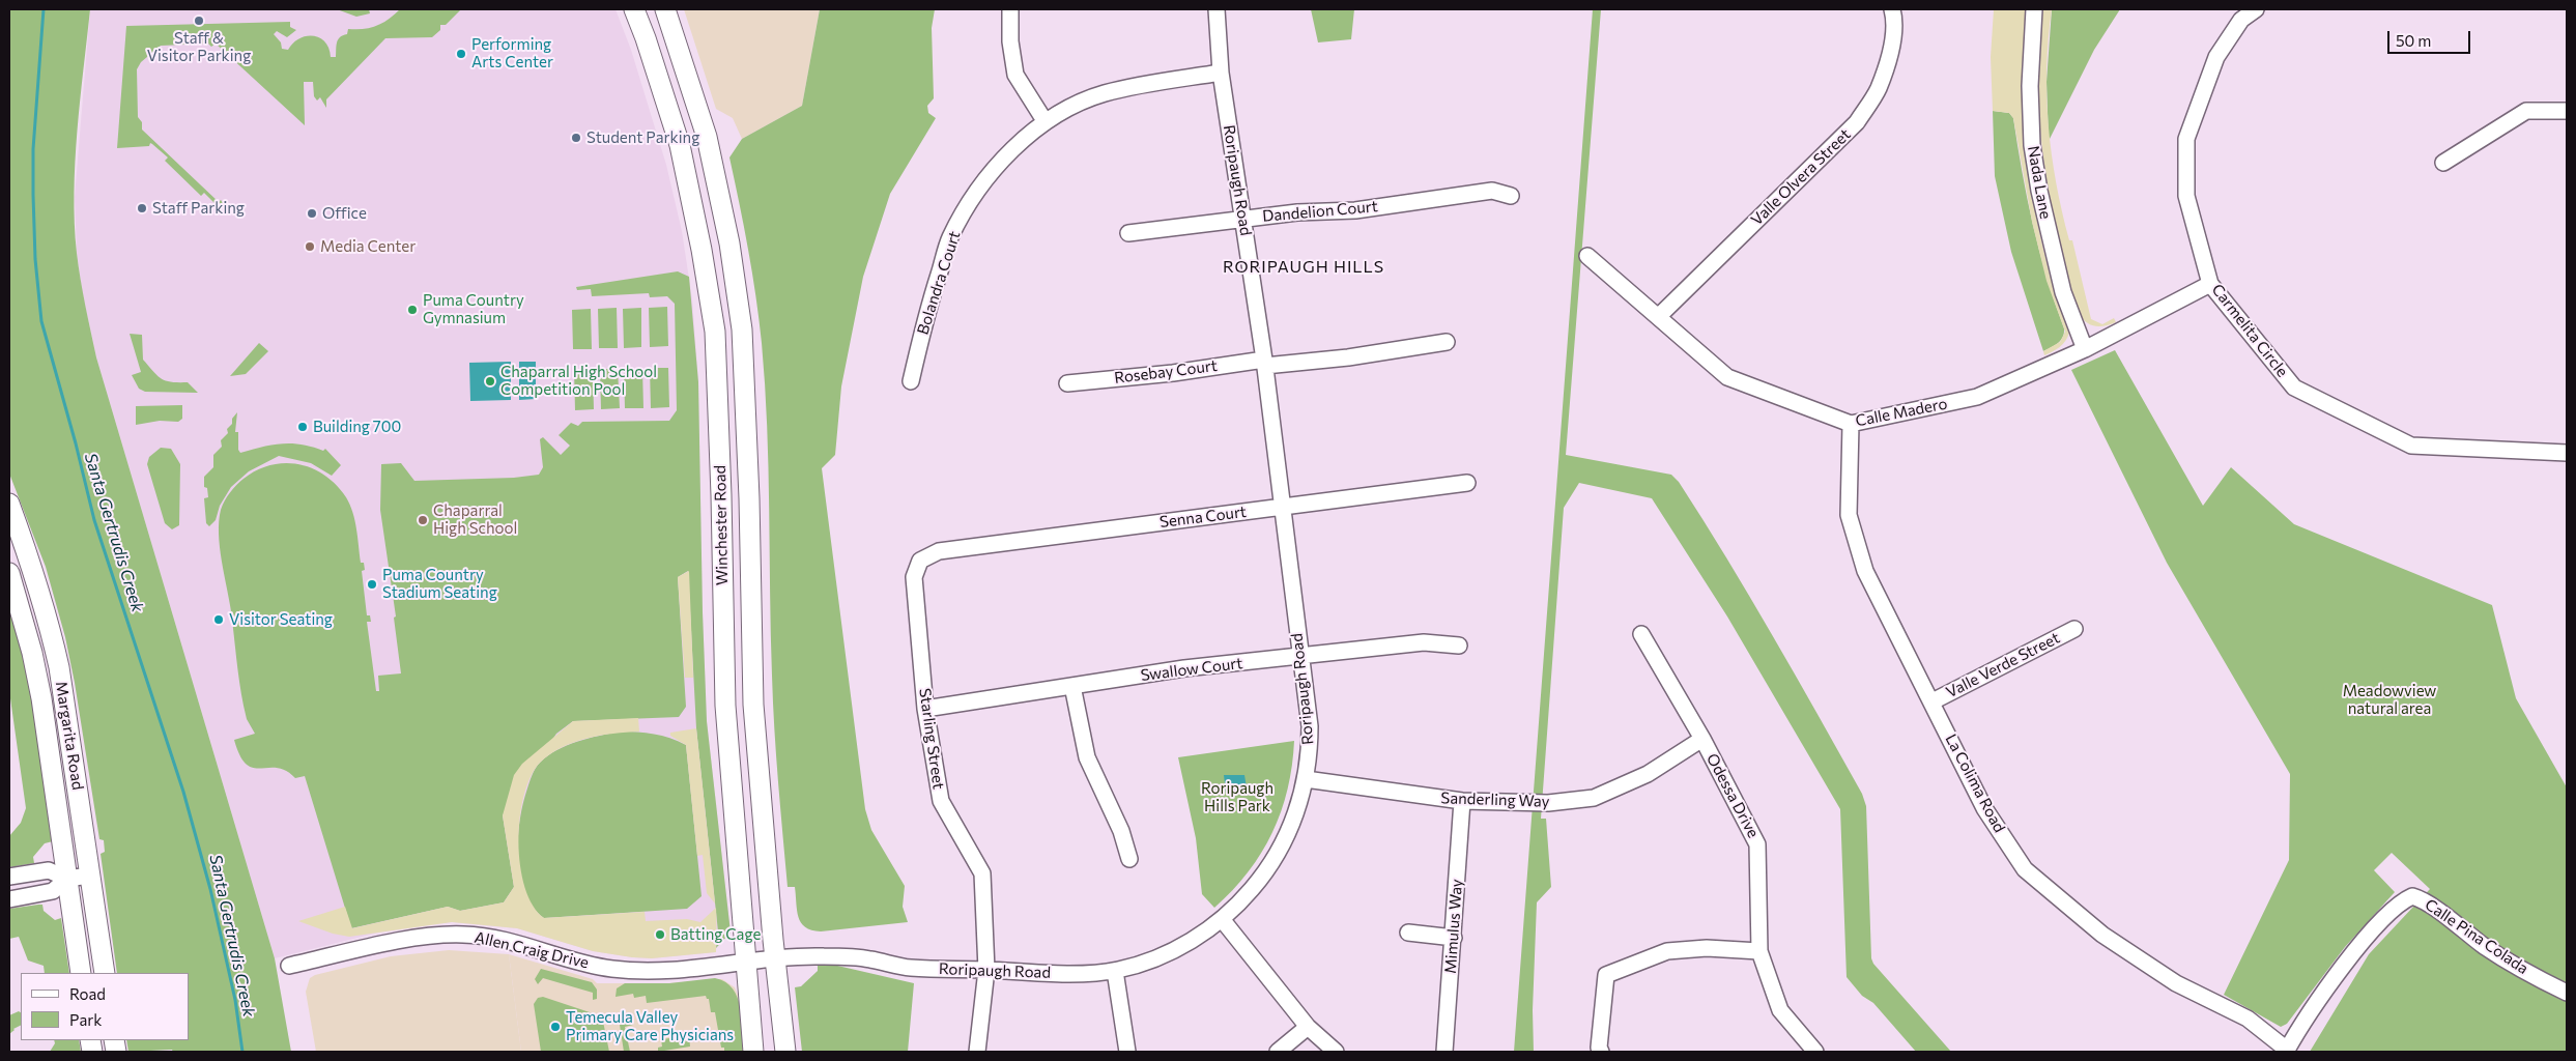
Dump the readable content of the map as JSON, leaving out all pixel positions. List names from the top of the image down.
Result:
{
  "streets": {
    "main road": ["Winchester Road", "Margarita Road"],
    "street": [
      "Valle Olvera Street",
      "Roripaugh Road",
      "Nada Lane",
      "Dandelion Court",
      "Bolandra Court",
      "Carmelita Circle",
      "Rosebay Court",
      "Calle Madero",
      "Senna Court",
      "Valle Verde Street",
      "Swallow Court",
      "Starling Street",
      "La Colima Road",
      "Odessa Drive",
      "Sanderling Way",
      "Mimulus Way",
      "Calle Pina Colada",
      "Allen Craig Drive"
    ]
  },
  "crossings": [
    ["Valle Olvera Street", "Calle Madero"],
    ["Roripaugh Road", "Dandelion Court"],
    ["Roripaugh Road", "Bolandra Court"],
    ["Roripaugh Road", "Rosebay Court"],
    ["Roripaugh Road", "Senna Court"],
    ["Roripaugh Road", "Winchester Road"],
    ["Roripaugh Road", "Swallow Court"],
    ["Roripaugh Road", "Starling Street"],
    ["Roripaugh Road", "Sanderling Way"],
    ["Roripaugh Road", "Allen Craig Drive"],
    ["Nada Lane", "Calle Madero"],
    ["Carmelita Circle", "Calle Madero"],
    ["Calle Madero", "La Colima Road"],
    ["Senna Court", "Starling Street"],
    ["Winchester Road", "Allen Craig Drive"],
    ["Valle Verde Street", "La Colima Road"],
    ["Swallow Court", "Starling Street"],
    ["La Colima Road", "Calle Pina Colada"],
    ["Odessa Drive", "Sanderling Way"],
    ["Sanderling Way", "Mimulus Way"]
  ],
  "districts": ["RORIPAUGH HILLS"],
  "water": ["Santa Gertrudis Creek"],
  "parks": ["Meadowview natural area", "Roripaugh Hills Park"],
  "places": [
    "Staff & Visitor Parking",
    "Performing Arts Center",
    "Student Parking",
    "Staff Parking",
    "Office",
    "Media Center",
    "Puma Country Gymnasium",
    "Chaparral High School Competition Pool",
    "Building 700",
    "Chaparral High School",
    "Puma Country Stadium Seating",
    "Visitor Seating",
    "Batting Cage",
    "Temecula Valley Primary Care Physicians"
  ],
  "legend": ["Road", "Park"],
  "scale_bar": "50 m"
}
